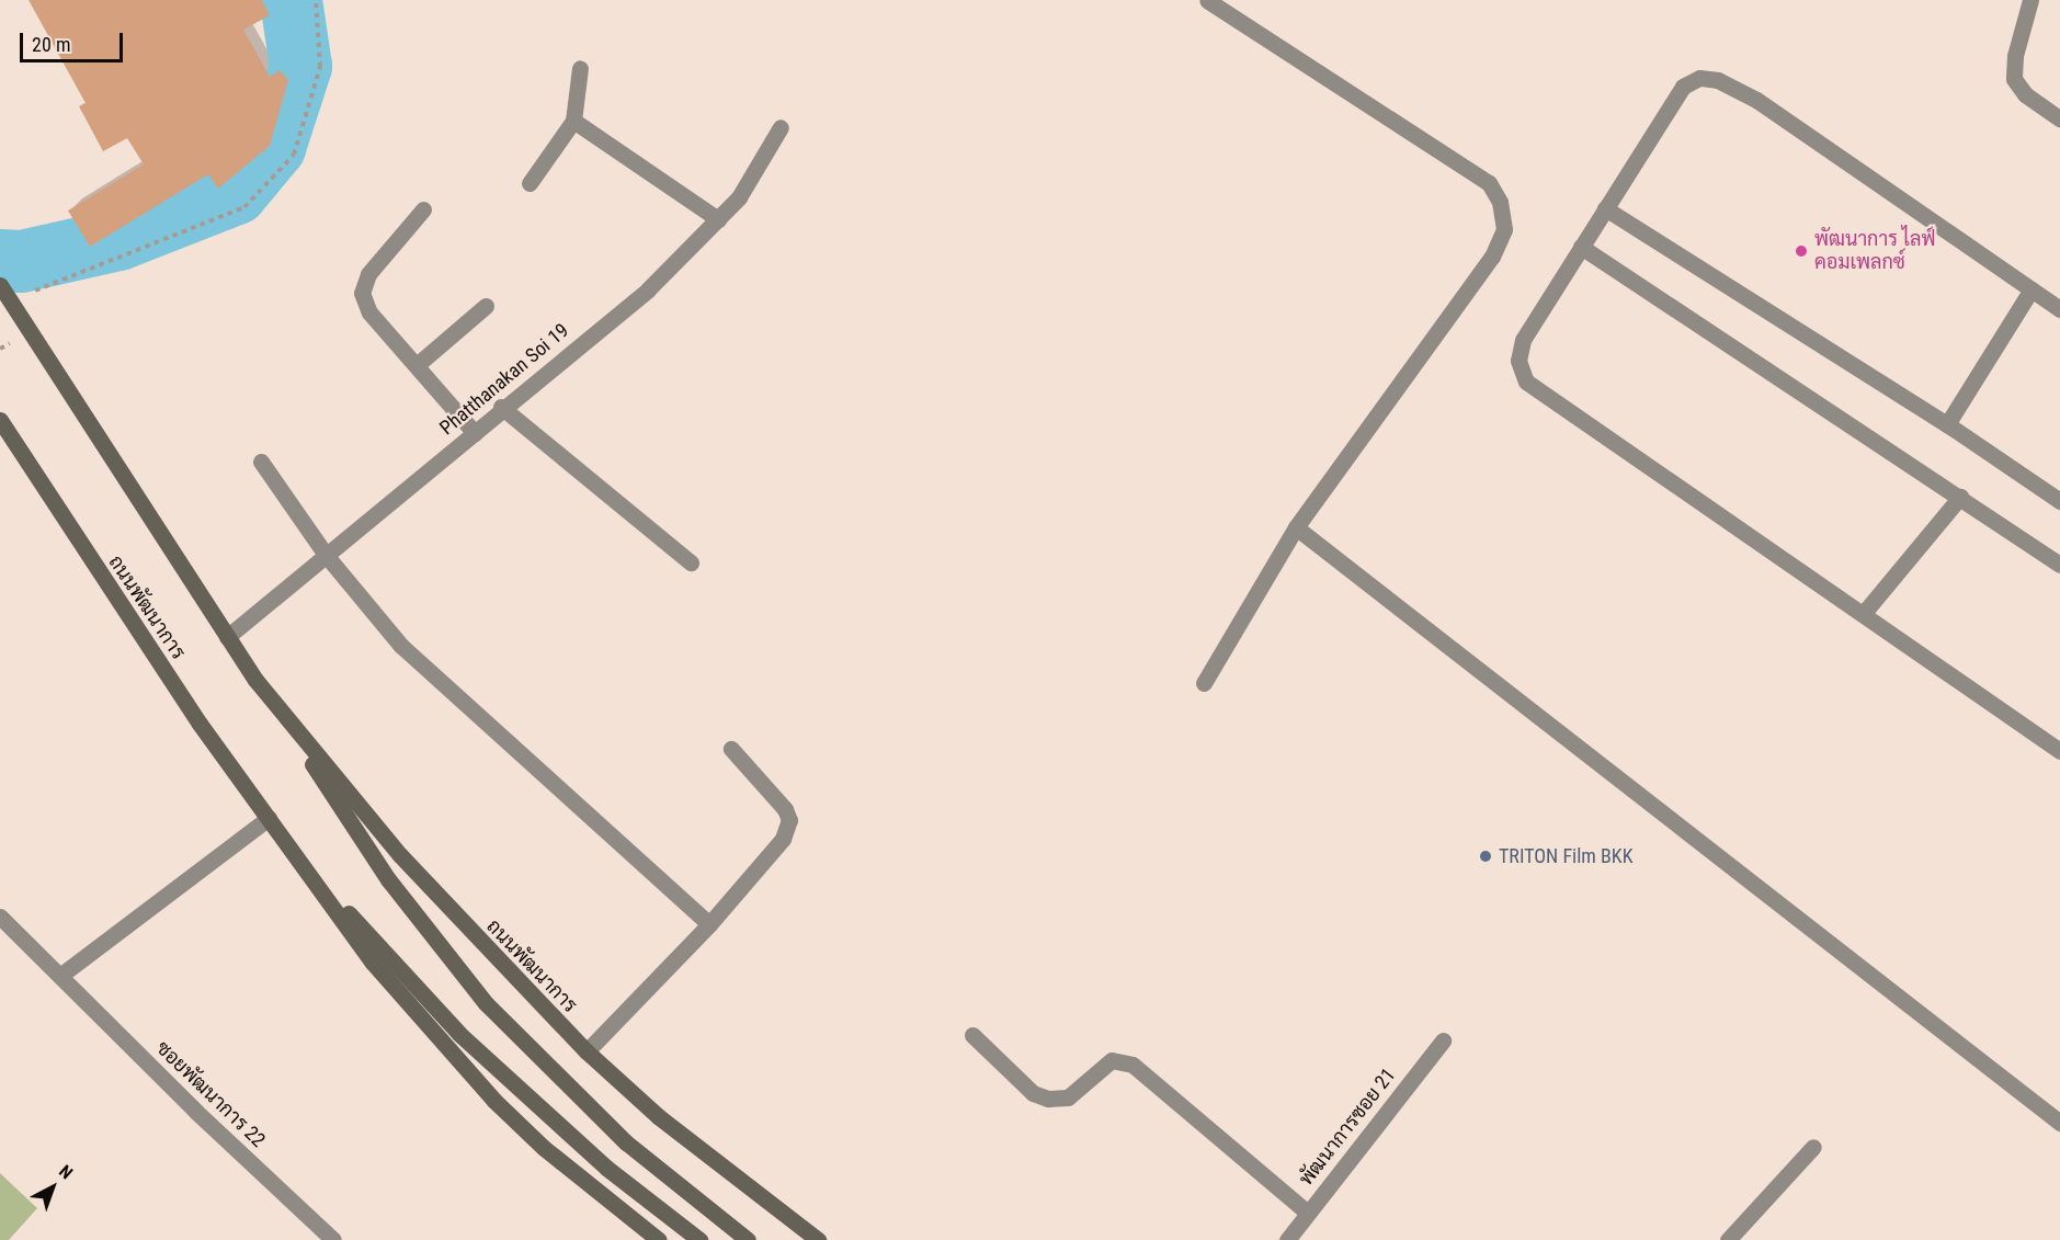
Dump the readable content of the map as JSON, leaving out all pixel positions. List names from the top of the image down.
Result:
{
  "streets": {
    "main road": ["ถนนพัฒนาการ"],
    "street": ["Phatthanakan Soi 19", "ซอยพัฒนาการ 22", "พัฒนาการซอย 21"]
  },
  "crossings": [
    ["Phatthanakan Soi 19", "ถนนพัฒนาการ"]
  ],
  "places": ["พัฒนาการ ไลฟ์ คอมเพลกซ์", "TRITON Film BKK"],
  "scale_bar": "20 m",
  "north": "top right"
}
